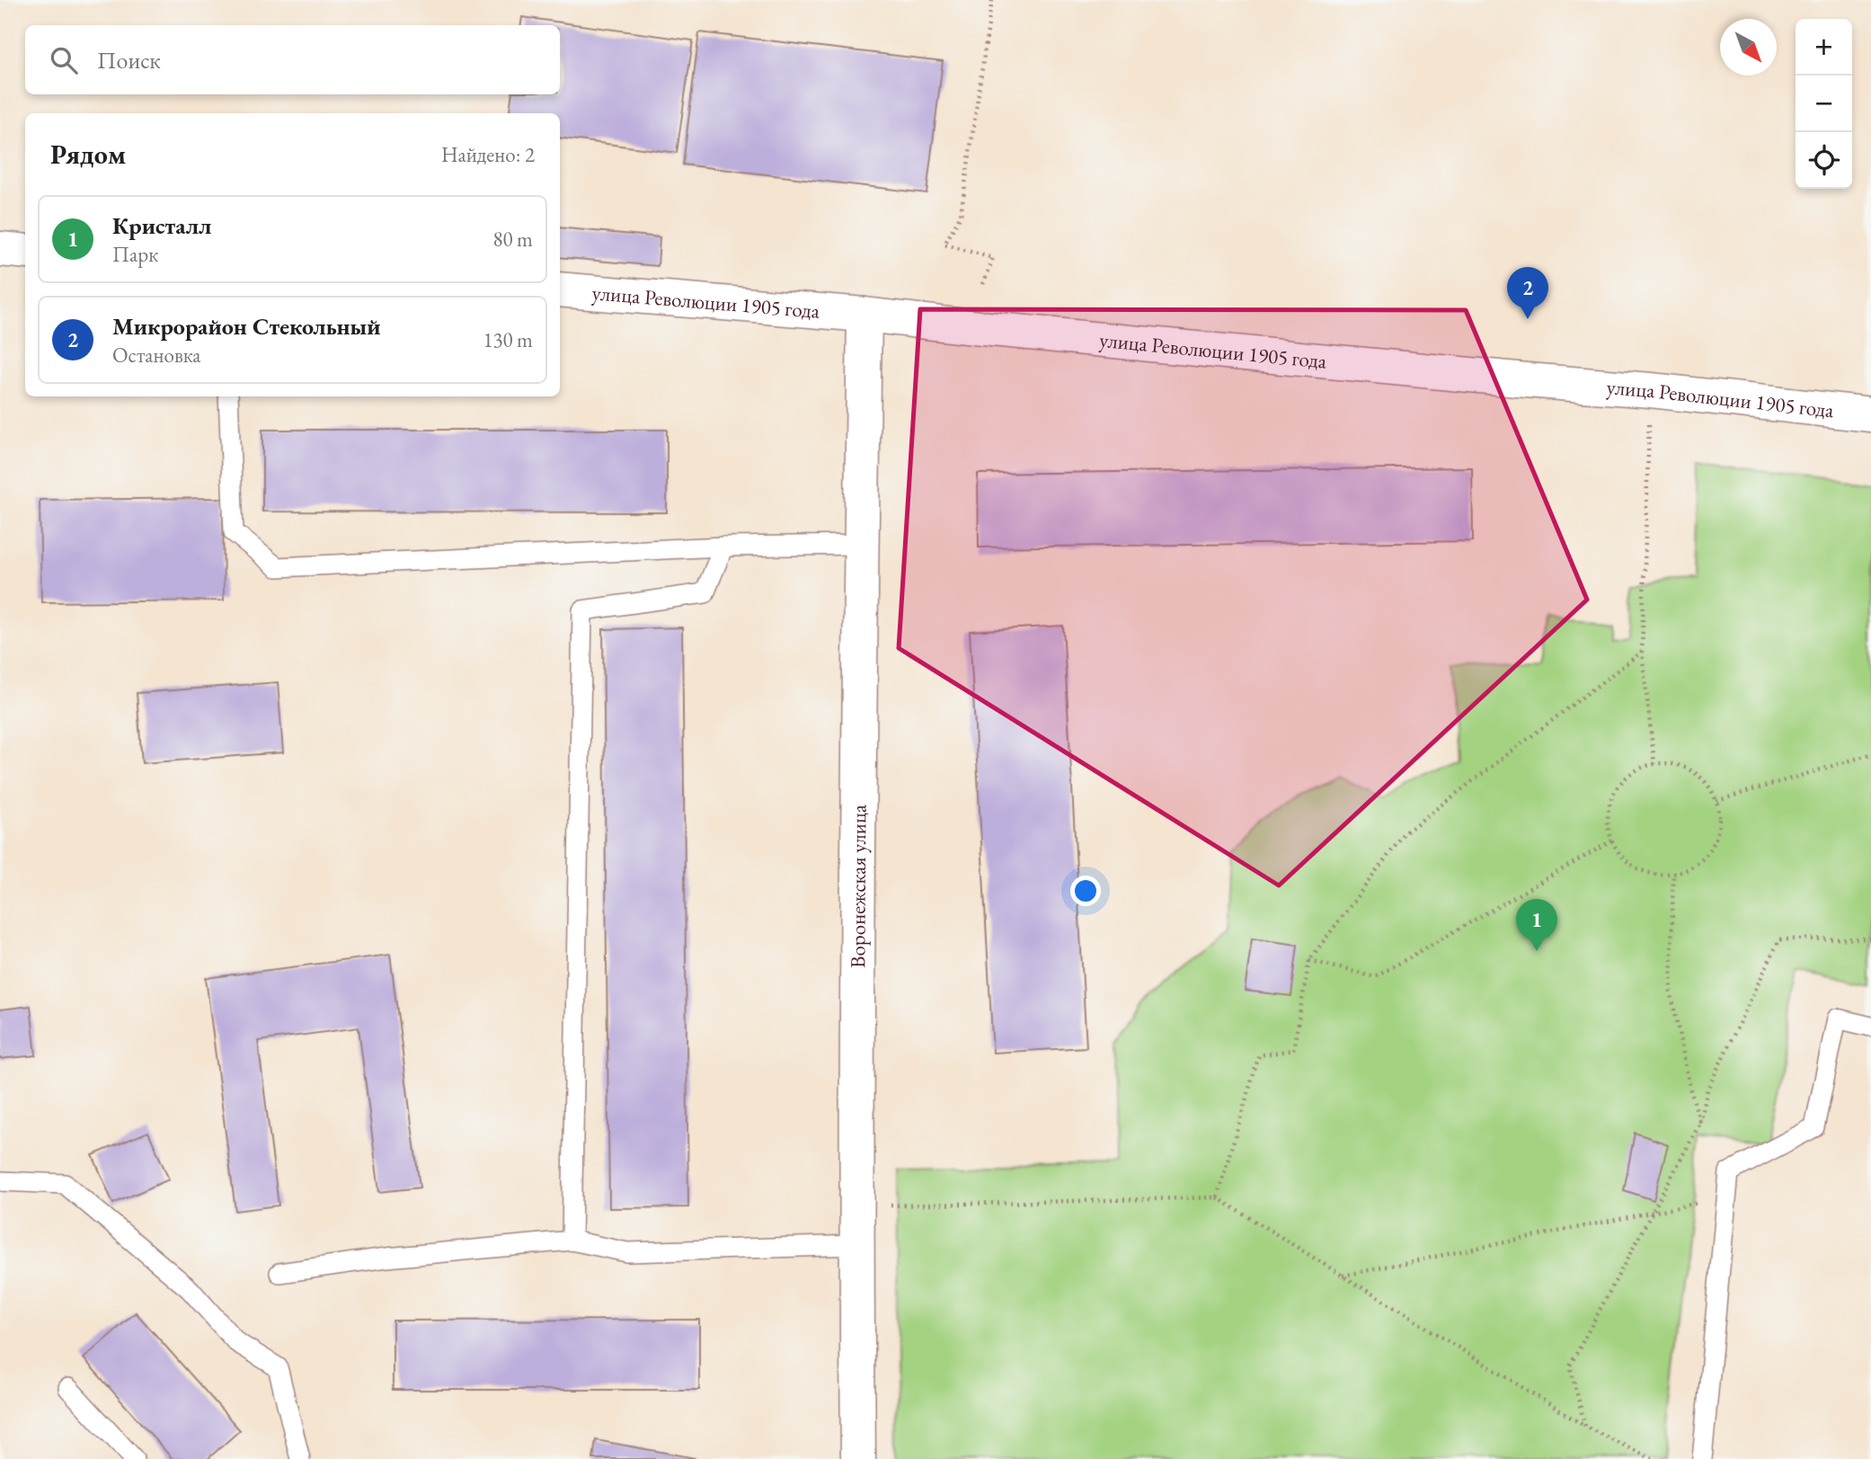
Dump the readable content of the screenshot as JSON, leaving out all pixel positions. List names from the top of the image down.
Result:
{
  "streets": {
    "main road": ["улица Революции 1905 года", "Воронежская улица"]
  },
  "crossings": [
    ["улица Революции 1905 года", "Воронежская улица"]
  ],
  "north": "bottom right",
  "page": {
    "map_buttons": ["+", "−"],
    "search": "Поиск",
    "heading": ["Рядом", "Найдено: 2"],
    "list": [
      {
        "mark": "1",
        "name": "Кристалл",
        "note": "Парк",
        "value": "80 m"
      },
      {
        "mark": "2",
        "name": "Микрорайон Стекольный",
        "note": "Остановка",
        "value": "130 m"
      }
    ],
    "pins": ["2", "1"]
  }
}
